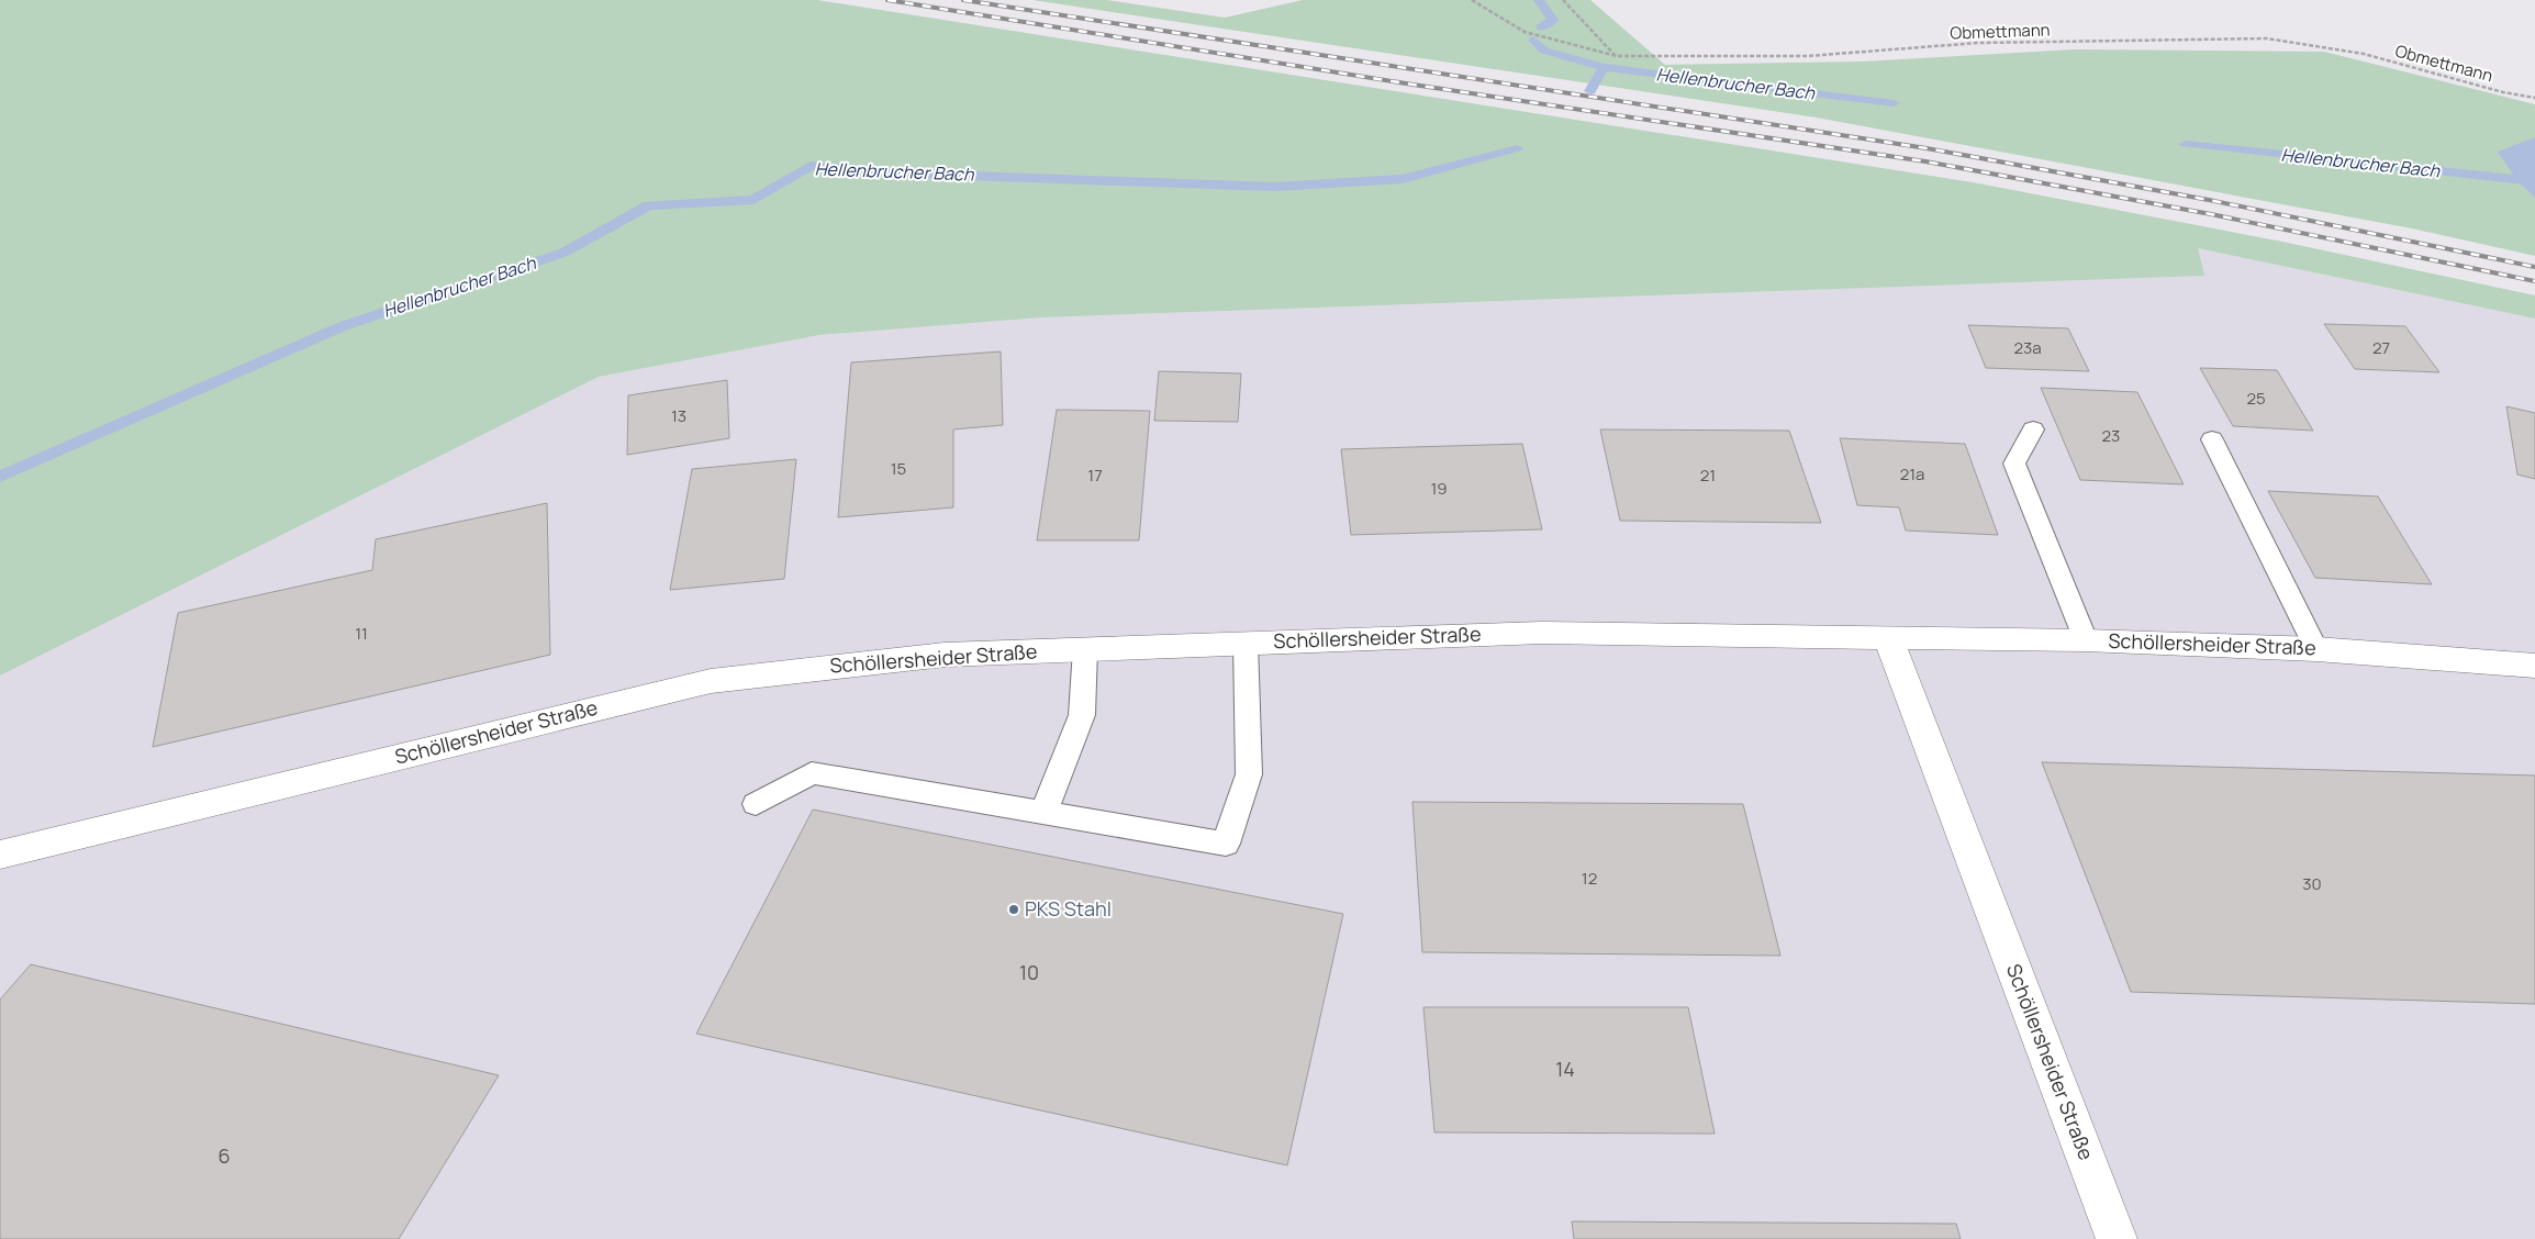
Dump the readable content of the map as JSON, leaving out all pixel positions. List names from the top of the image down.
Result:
{
  "streets": {
    "street": ["Schöllersheider Straße"],
    "path": ["Obmettmann"]
  },
  "water": ["Hellenbrucher Bach"],
  "places": ["PKS Stahl"],
  "house_numbers": [
    "23a",
    "27",
    "25",
    "13",
    "23",
    "15",
    "21a",
    "17",
    "21",
    "19",
    "11",
    "12",
    "30",
    "10",
    "14",
    "6"
  ]
}
